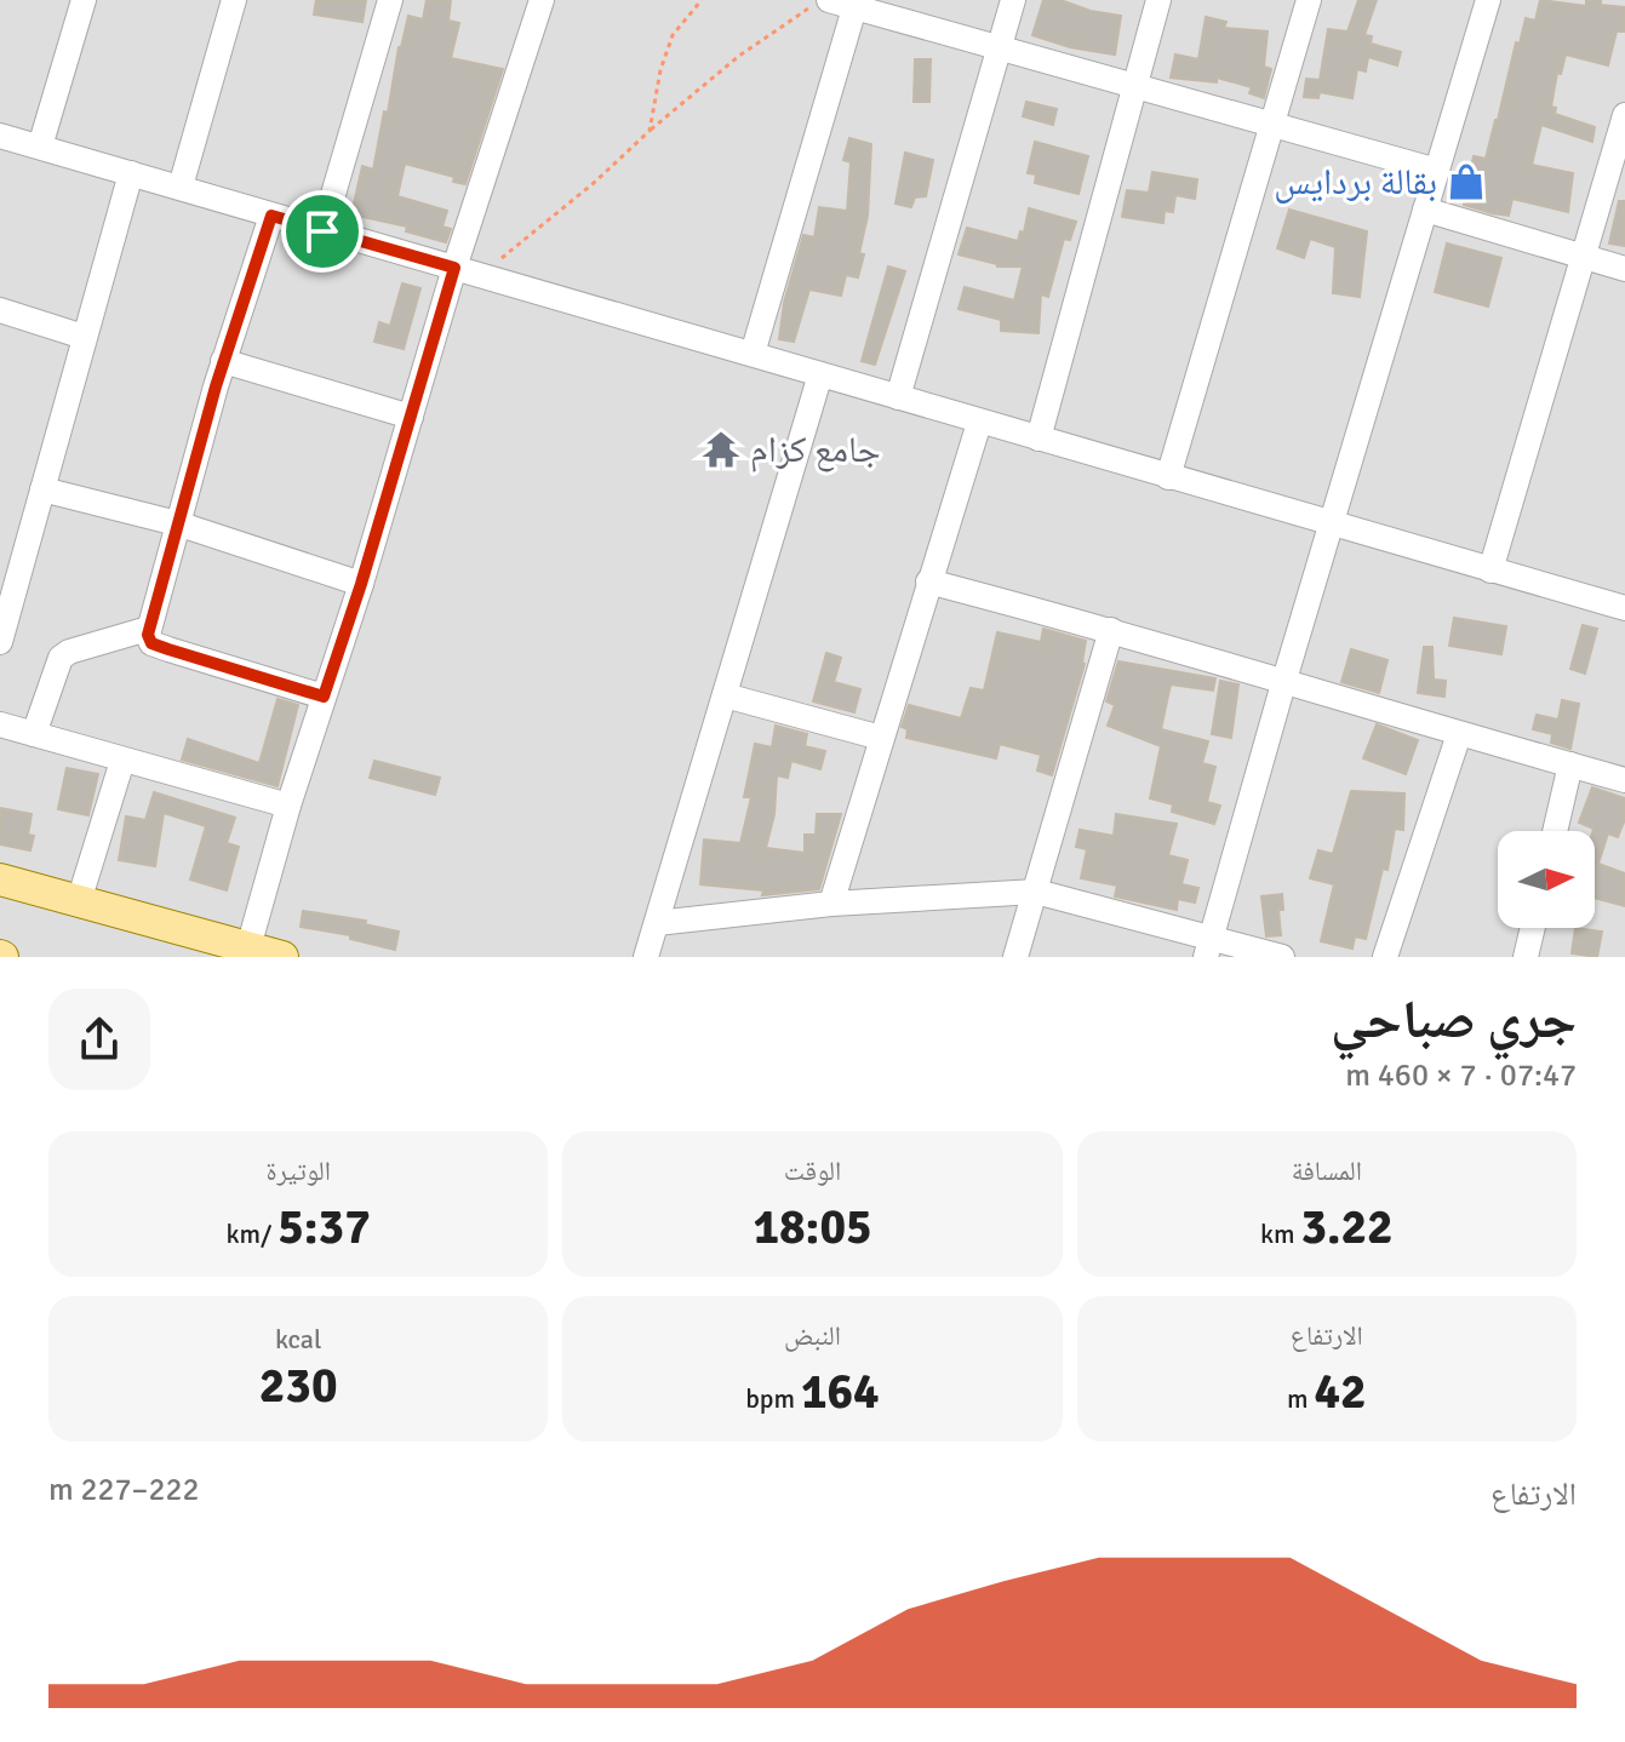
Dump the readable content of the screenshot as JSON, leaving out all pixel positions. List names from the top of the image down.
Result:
{
  "places": {
    "shop": ["بقالة بردايس"],
    "temple": ["جامع كزام"]
  },
  "north": "right",
  "page": {
    "heading": ["جري صباحي", "07:47 · 7 × 460 m"],
    "stats": [
      ["المسافة", "3.22 km"],
      ["الوقت", "18:05"],
      ["الوتيرة", "5:37 /km"],
      ["الارتفاع", "42 m"],
      ["النبض", "164 bpm"],
      ["kcal", "230"]
    ],
    "chart": ["الارتفاع", "222–227 m"]
  }
}
